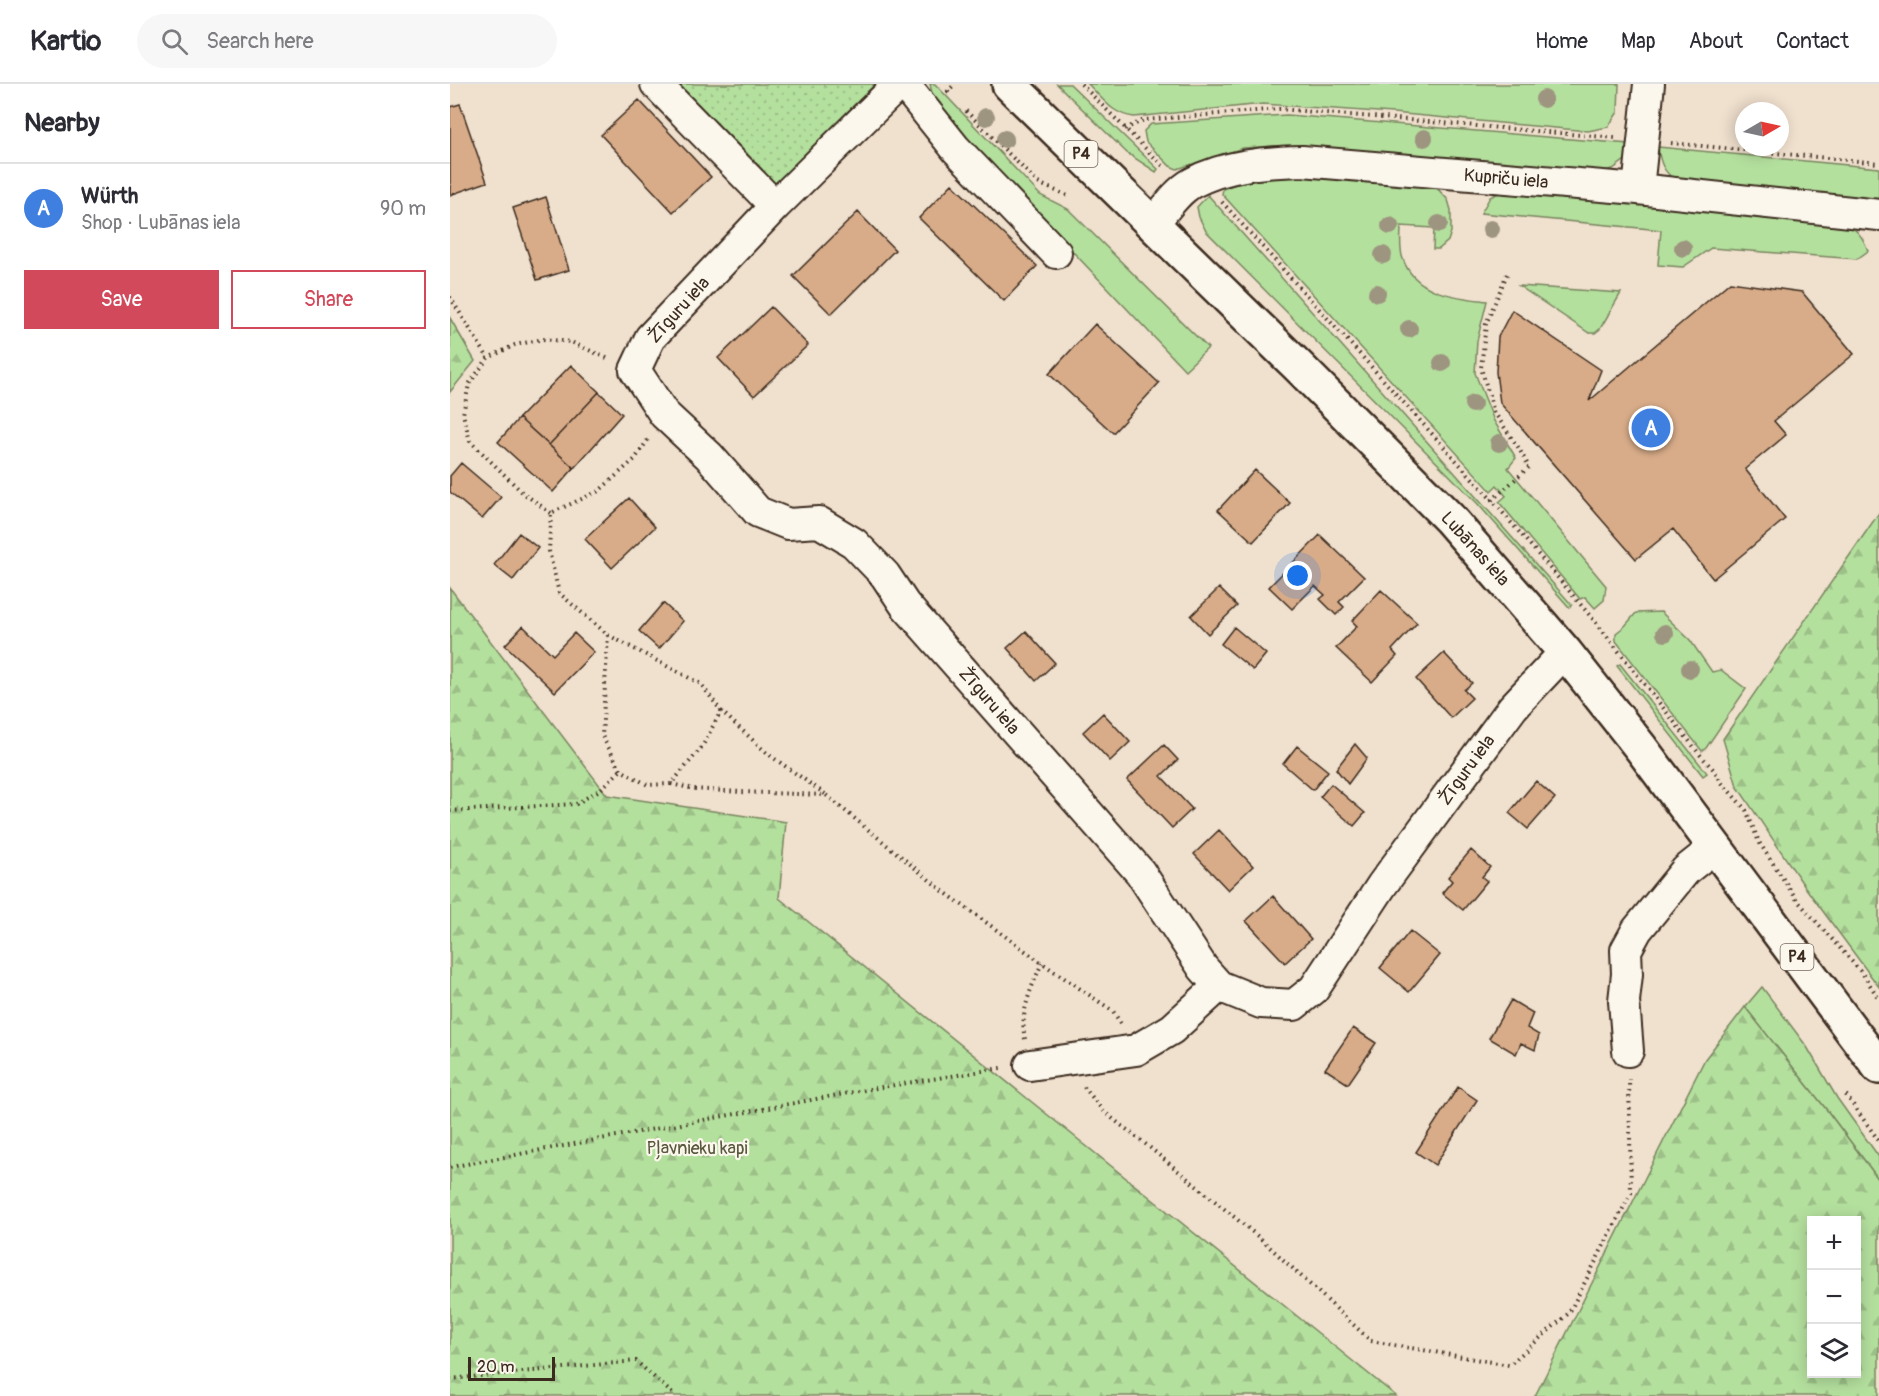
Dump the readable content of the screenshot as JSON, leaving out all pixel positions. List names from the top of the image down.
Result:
{
  "streets": {
    "main road": ["P4", "Lubānas iela"],
    "street": ["Kupriču iela", "Žīguru iela"]
  },
  "crossings": [
    ["Kupriču iela", "Lubānas iela"],
    ["Žīguru iela", "Lubānas iela"]
  ],
  "parks": ["Pļavnieku kapi"],
  "scale_bar": "20 m",
  "north": "right",
  "page": {
    "header": "Kartio",
    "search": "Search here",
    "nav": [
      "Home",
      "Map",
      "About",
      "Contact"
    ],
    "heading": "Nearby",
    "list": [
      {
        "mark": "A",
        "name": "Würth",
        "note": "Shop · Lubānas iela",
        "value": "90 m"
      }
    ],
    "buttons": ["Save", "Share"],
    "pins": "A",
    "map_buttons": ["+", "−"],
    "scale": "20 m"
  }
}
